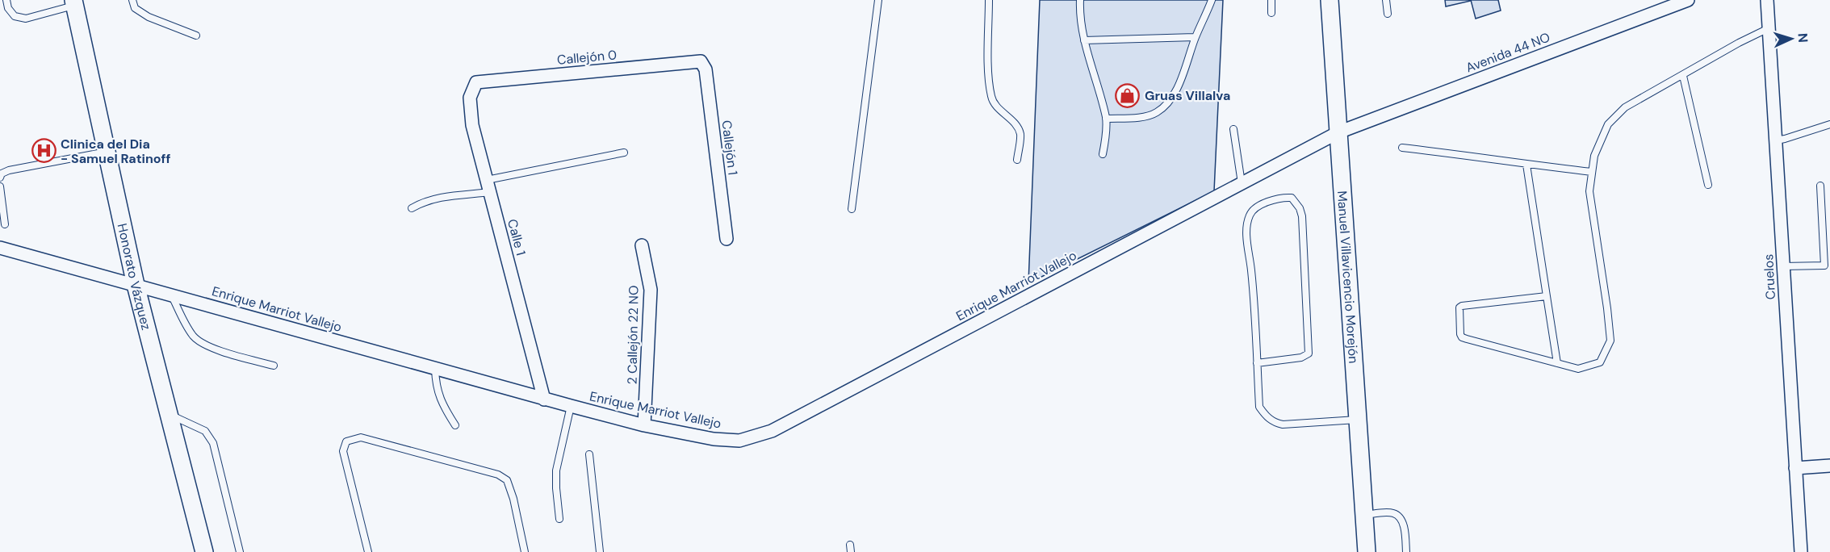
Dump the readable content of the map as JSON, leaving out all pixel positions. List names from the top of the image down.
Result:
{
  "streets": {
    "street": [
      "Avenida 44 NO",
      "Callejón 0",
      "Callejón 1",
      "Calle 1",
      "Manuel Villavicencio Morejón",
      "Honorato Vázquez",
      "Cruelos",
      "Enrique Marriot Vallejo",
      "2 Callejón 22 NO"
    ]
  },
  "crossings": [
    ["Avenida 44 NO", "Manuel Villavicencio Morejón"],
    ["Avenida 44 NO", "Enrique Marriot Vallejo"],
    ["Callejón 0", "Callejón 1"],
    ["Callejón 0", "Calle 1"],
    ["Calle 1", "Enrique Marriot Vallejo"],
    ["Manuel Villavicencio Morejón", "Enrique Marriot Vallejo"],
    ["Honorato Vázquez", "Enrique Marriot Vallejo"],
    ["Enrique Marriot Vallejo", "2 Callejón 22 NO"]
  ],
  "places": {
    "shop": ["Gruas Villalva"],
    "hospital": ["Clinica del Dia - Samuel Ratinoff"]
  },
  "north": "right"
}
